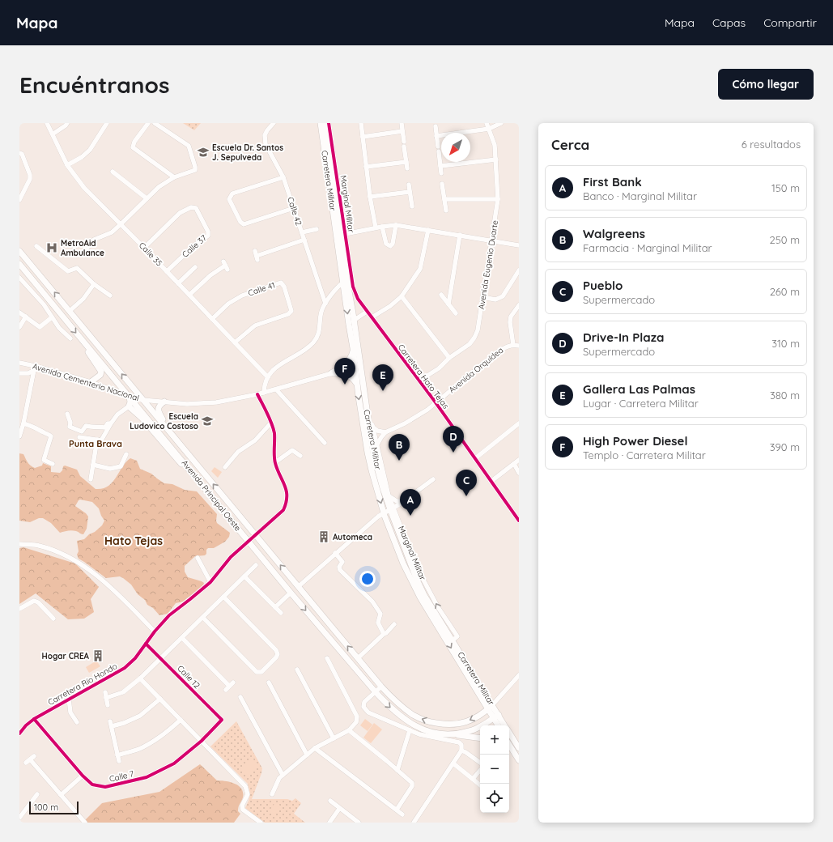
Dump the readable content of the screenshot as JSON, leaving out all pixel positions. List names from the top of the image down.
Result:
{
  "streets": {
    "main road": ["Carretera Militar", "Avenida Principal Oeste"],
    "street": [
      "Marginal Militar",
      "Calle 42",
      "Calle 37",
      "Calle 35",
      "Avenida Eugenio Duarte",
      "Calle 41",
      "Avenida Orquídea",
      "Carretera Hato Tejas",
      "Avenida Cementerio Nacional",
      "Calle 12",
      "Carretera Río Hondo",
      "Calle 7"
    ]
  },
  "crossings": [
    ["Carretera Militar", "Avenida Cementerio Nacional"],
    ["Carretera Militar", "Avenida Principal Oeste"],
    ["Marginal Militar", "Carretera Hato Tejas"],
    ["Calle 37", "Calle 35"],
    ["Calle 35", "Calle 41"],
    ["Avenida Eugenio Duarte", "Carretera Hato Tejas"],
    ["Avenida Orquídea", "Carretera Hato Tejas"],
    ["Avenida Cementerio Nacional", "Avenida Principal Oeste"],
    ["Avenida Cementerio Nacional", "Carretera Río Hondo"],
    ["Avenida Principal Oeste", "Carretera Río Hondo"],
    ["Calle 12", "Carretera Río Hondo"],
    ["Calle 12", "Calle 7"],
    ["Carretera Río Hondo", "Calle 7"]
  ],
  "districts": ["Punta Brava", "Hato Tejas"],
  "places": {
    "school or university": ["Escuela Dr. Santos J. Sepulveda", "Escuela Ludovico Costoso"],
    "hospital": ["MetroAid Ambulance"],
    "building": ["Automeca", "Hogar CREA"]
  },
  "scale_bar": "100 m",
  "north": "bottom left",
  "page": {
    "header": "Mapa",
    "nav": ["Mapa", "Capas", "Compartir"],
    "buttons": "Cómo llegar",
    "title": "Encuéntranos",
    "heading": ["Cerca", "6 resultados"],
    "list": [
      {
        "mark": "A",
        "name": "First Bank",
        "note": "Banco · Marginal Militar",
        "value": "150 m"
      },
      {
        "mark": "B",
        "name": "Walgreens",
        "note": "Farmacia · Marginal Militar",
        "value": "250 m"
      },
      {
        "mark": "C",
        "name": "Pueblo",
        "note": "Supermercado",
        "value": "260 m"
      },
      {
        "mark": "D",
        "name": "Drive-In Plaza",
        "note": "Supermercado",
        "value": "310 m"
      },
      {
        "mark": "E",
        "name": "Gallera Las Palmas",
        "note": "Lugar · Carretera Militar",
        "value": "380 m"
      },
      {
        "mark": "F",
        "name": "High Power Diesel",
        "note": "Templo · Carretera Militar",
        "value": "390 m"
      }
    ],
    "pins": [
      "F",
      "E",
      "D",
      "B",
      "C",
      "A"
    ],
    "map_buttons": ["+", "−"],
    "scale": "100 m"
  }
}
